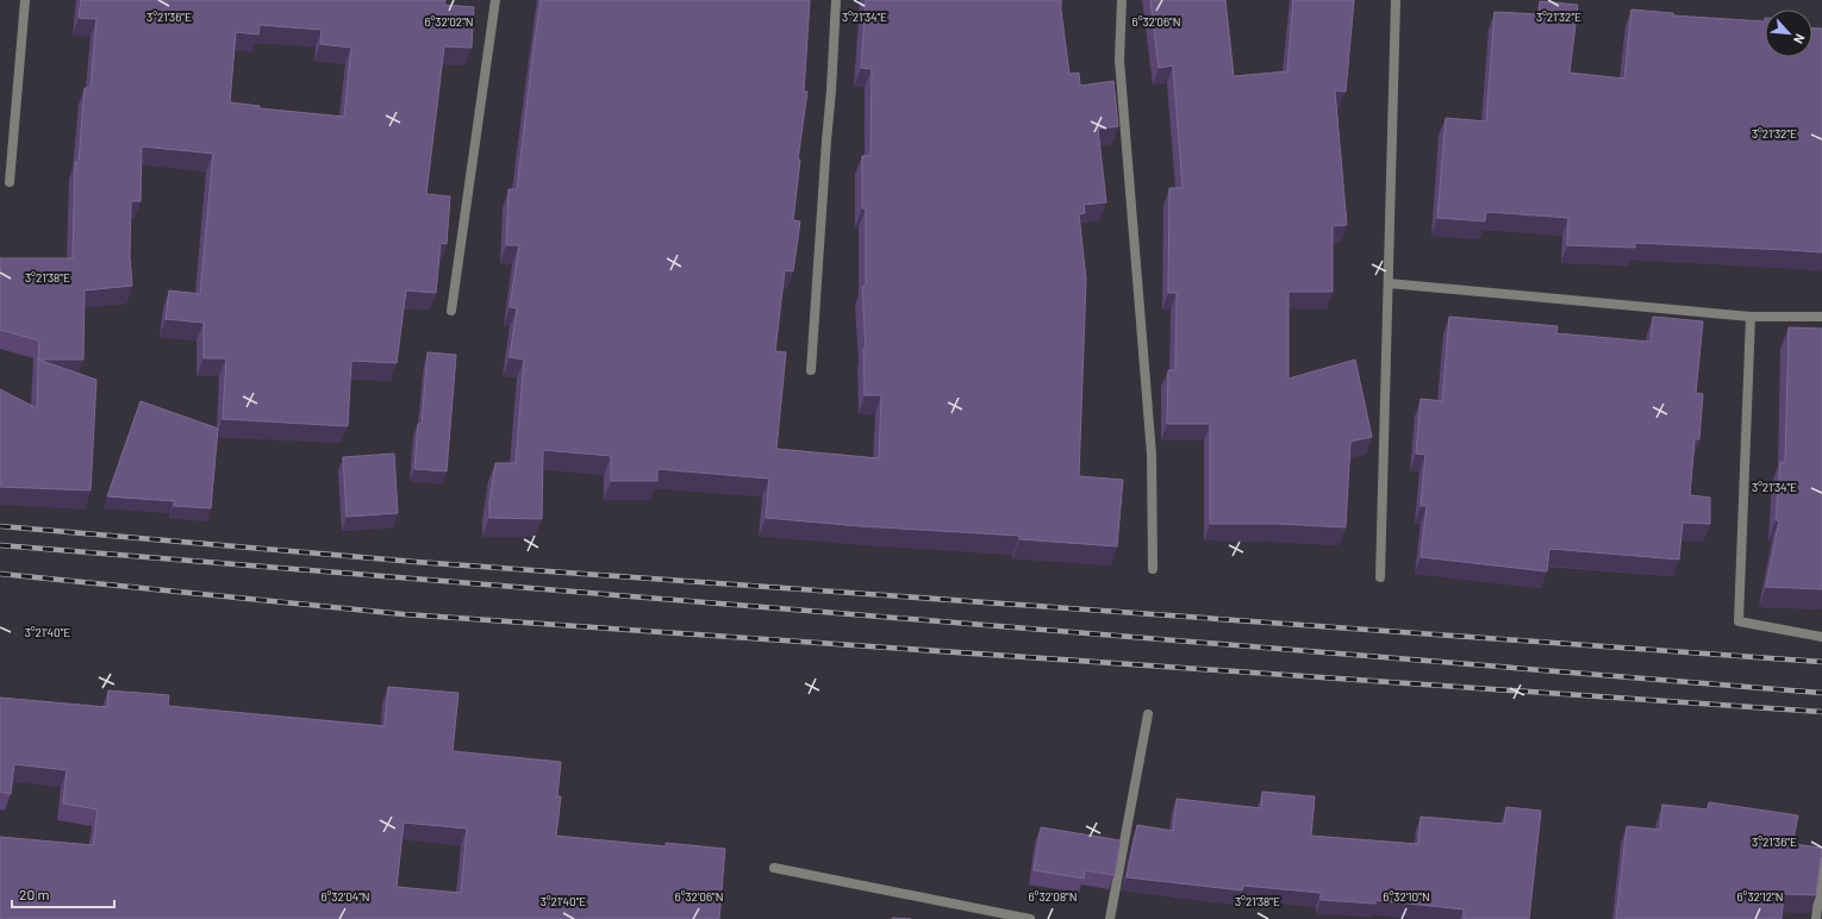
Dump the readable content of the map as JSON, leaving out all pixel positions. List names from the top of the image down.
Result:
{
  "scale_bar": "20 m",
  "north": "bottom right",
  "coordinates": [
    "3°21'36\"E",
    "3°21'34\"E",
    "3°21'32\"E",
    "6°32'02\"N",
    "6°32'06\"N",
    "3°21'38\"E",
    "3°21'40\"E",
    "6°32'04\"N",
    "6°32'08\"N",
    "6°32'10\"N",
    "6°32'12\"N"
  ]
}
